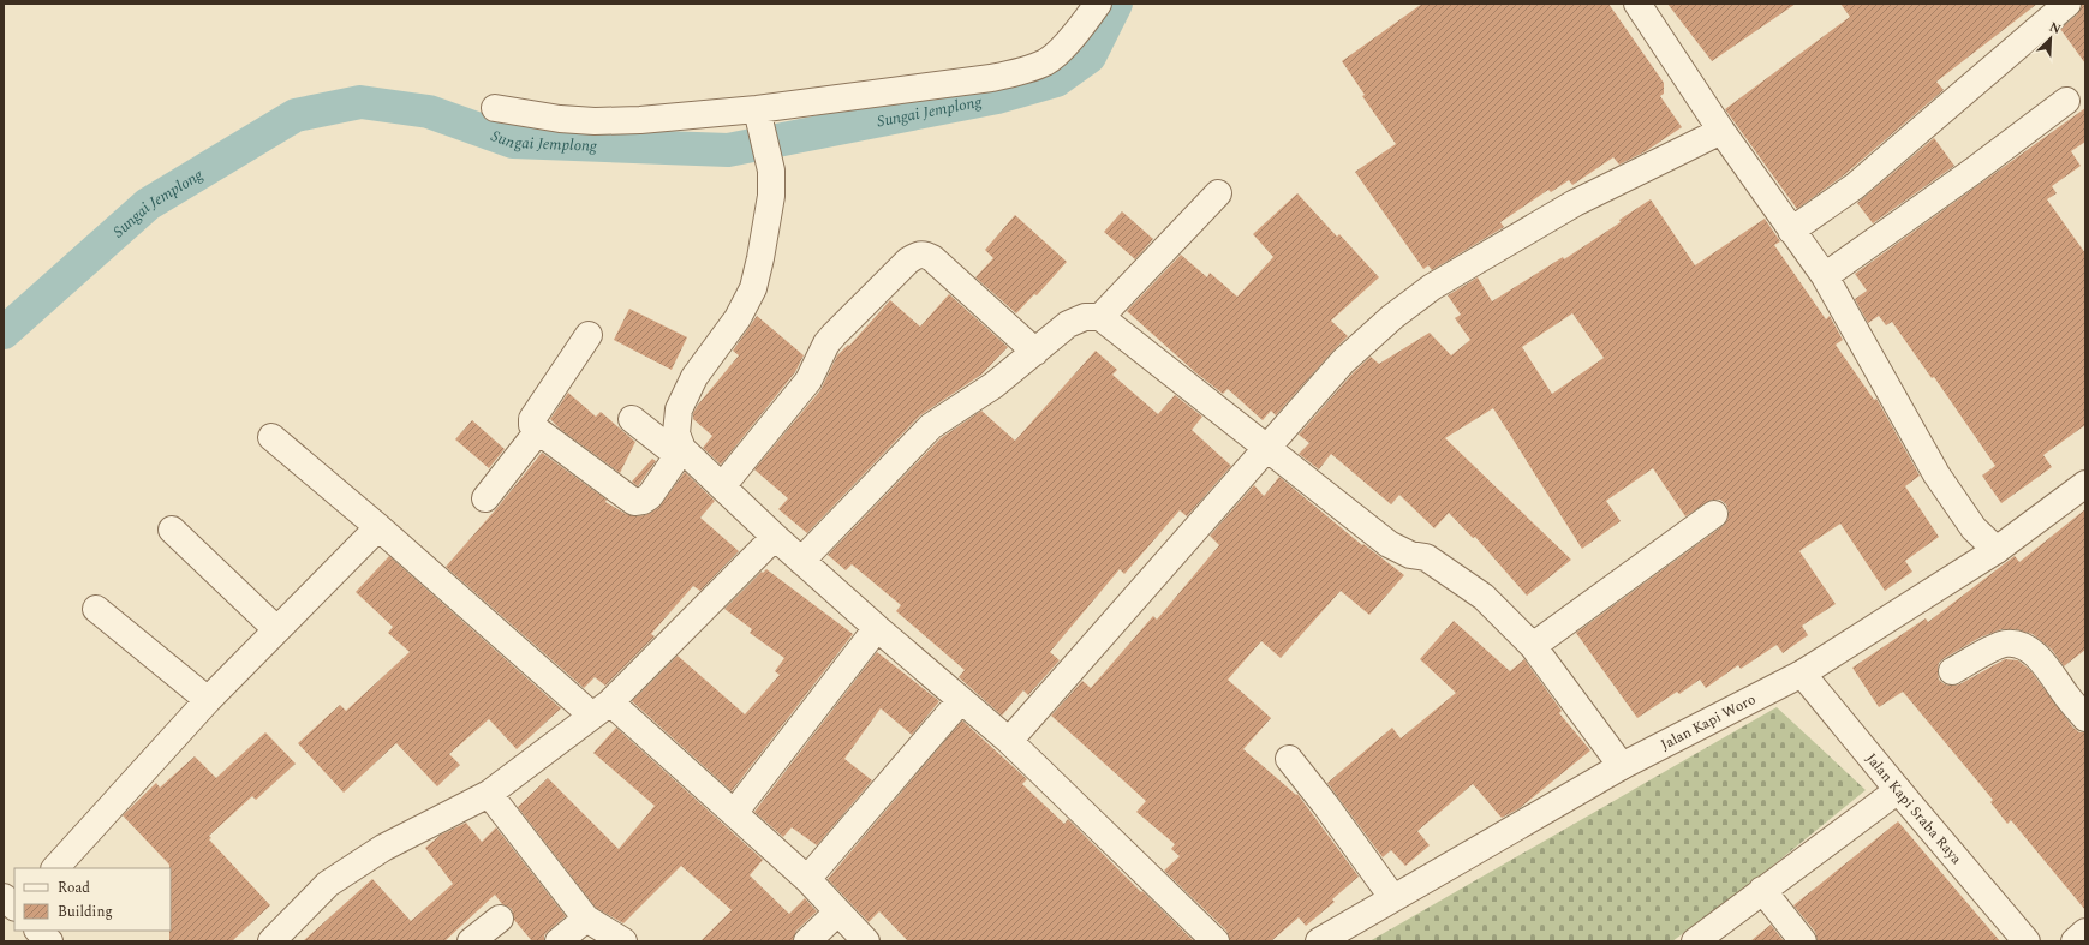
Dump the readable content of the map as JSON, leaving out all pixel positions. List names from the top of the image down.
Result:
{
  "streets": {
    "street": ["Jalan Kapi Woro", "Jalan Kapi Sraba Raya"]
  },
  "crossings": [
    ["Jalan Kapi Woro", "Jalan Kapi Sraba Raya"]
  ],
  "water": ["Sungai Jemplong"],
  "legend": ["Road", "Building"],
  "north": "top right"
}
